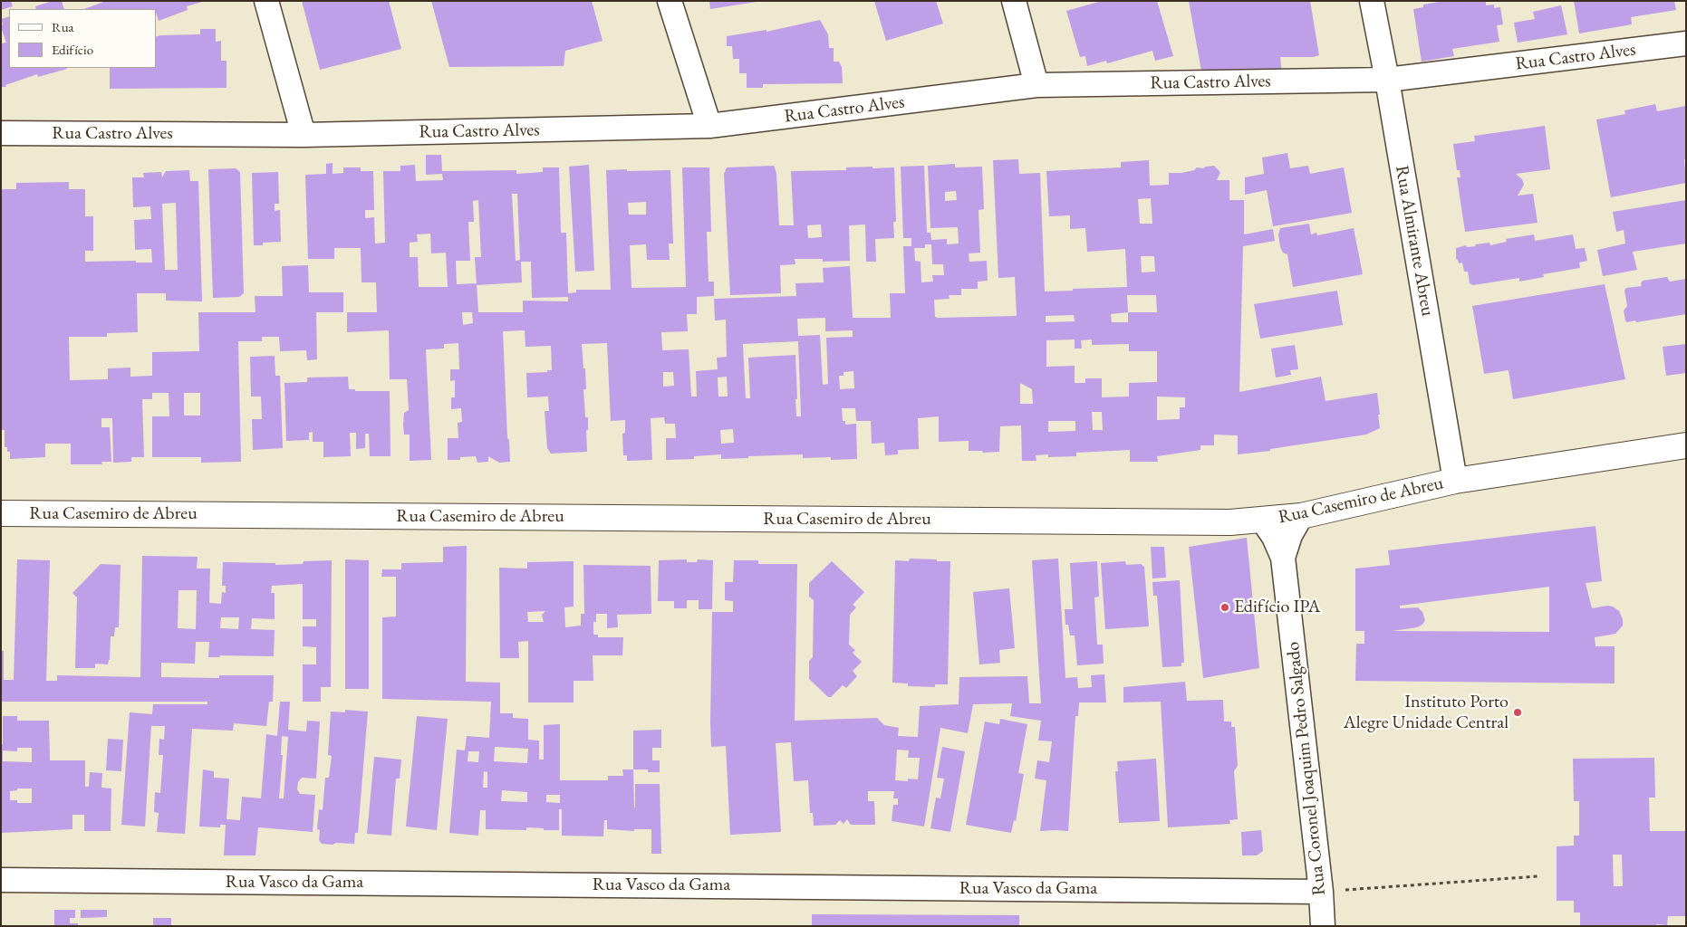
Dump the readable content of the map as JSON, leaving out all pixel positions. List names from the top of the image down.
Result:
{
  "streets": {
    "street": [
      "Rua Castro Alves",
      "Rua Almirante Abreu",
      "Rua Casemiro de Abreu",
      "Rua Coronel Joaquim Pedro Salgado",
      "Rua Vasco da Gama"
    ]
  },
  "crossings": [
    ["Rua Castro Alves", "Rua Almirante Abreu"],
    ["Rua Almirante Abreu", "Rua Casemiro de Abreu"],
    ["Rua Casemiro de Abreu", "Rua Coronel Joaquim Pedro Salgado"],
    ["Rua Coronel Joaquim Pedro Salgado", "Rua Vasco da Gama"]
  ],
  "places": ["Edifício IPA", "Instituto Porto Alegre Unidade Central"],
  "legend": ["Rua", "Edifício"]
}
